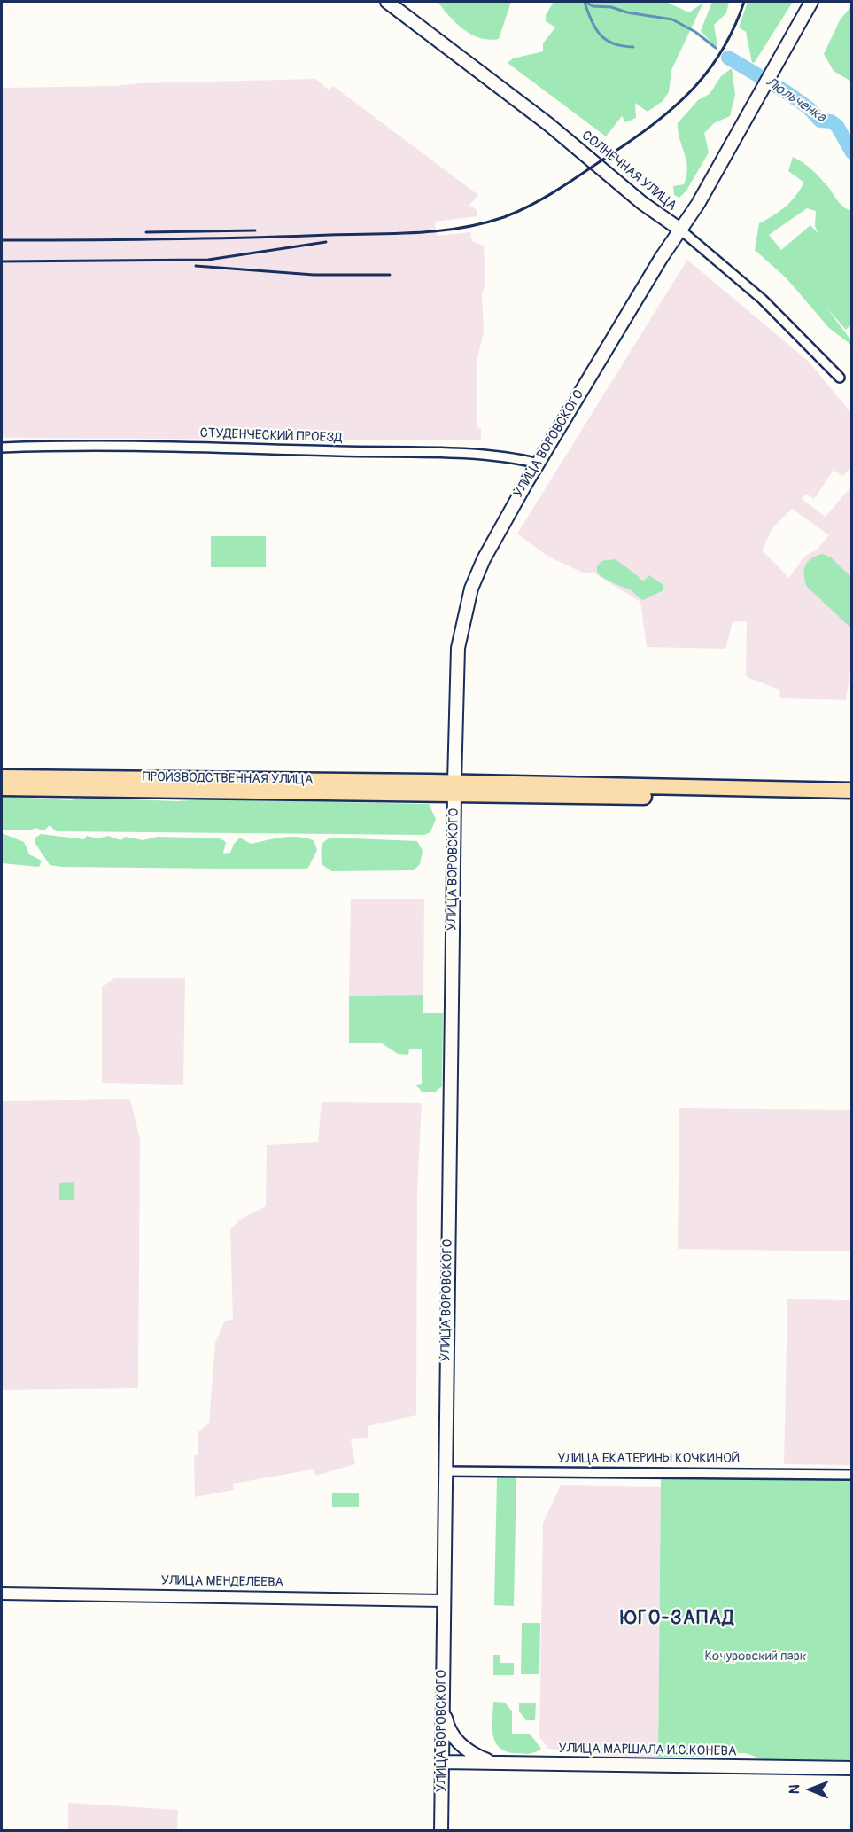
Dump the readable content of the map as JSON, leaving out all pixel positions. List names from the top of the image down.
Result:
{
  "streets": {
    "highway": ["ПРОИЗВОДСТВЕННАЯ УЛИЦА"],
    "main road": ["СОЛНЕЧНАЯ УЛИЦА", "УЛИЦА ВОРОВСКОГО", "УЛИЦА МАРШАЛА И.С.КОНЕВА"],
    "street": ["СТУДЕНЧЕСКИЙ ПРОЕЗД", "УЛИЦА ЕКАТЕРИНЫ КОЧКИНОЙ", "УЛИЦА МЕНДЕЛЕЕВА"]
  },
  "crossings": [
    ["СОЛНЕЧНАЯ УЛИЦА", "УЛИЦА ВОРОВСКОГО"],
    ["СТУДЕНЧЕСКИЙ ПРОЕЗД", "УЛИЦА ВОРОВСКОГО"],
    ["УЛИЦА ВОРОВСКОГО", "ПРОИЗВОДСТВЕННАЯ УЛИЦА"],
    ["УЛИЦА ВОРОВСКОГО", "УЛИЦА ЕКАТЕРИНЫ КОЧКИНОЙ"],
    ["УЛИЦА ВОРОВСКОГО", "УЛИЦА МЕНДЕЛЕЕВА"],
    ["УЛИЦА ВОРОВСКОГО", "УЛИЦА МАРШАЛА И.С.КОНЕВА"]
  ],
  "districts": ["ЮГО-ЗАПАД"],
  "water": ["Люльченка"],
  "parks": ["Кочуровский парк"],
  "north": "left"
}
